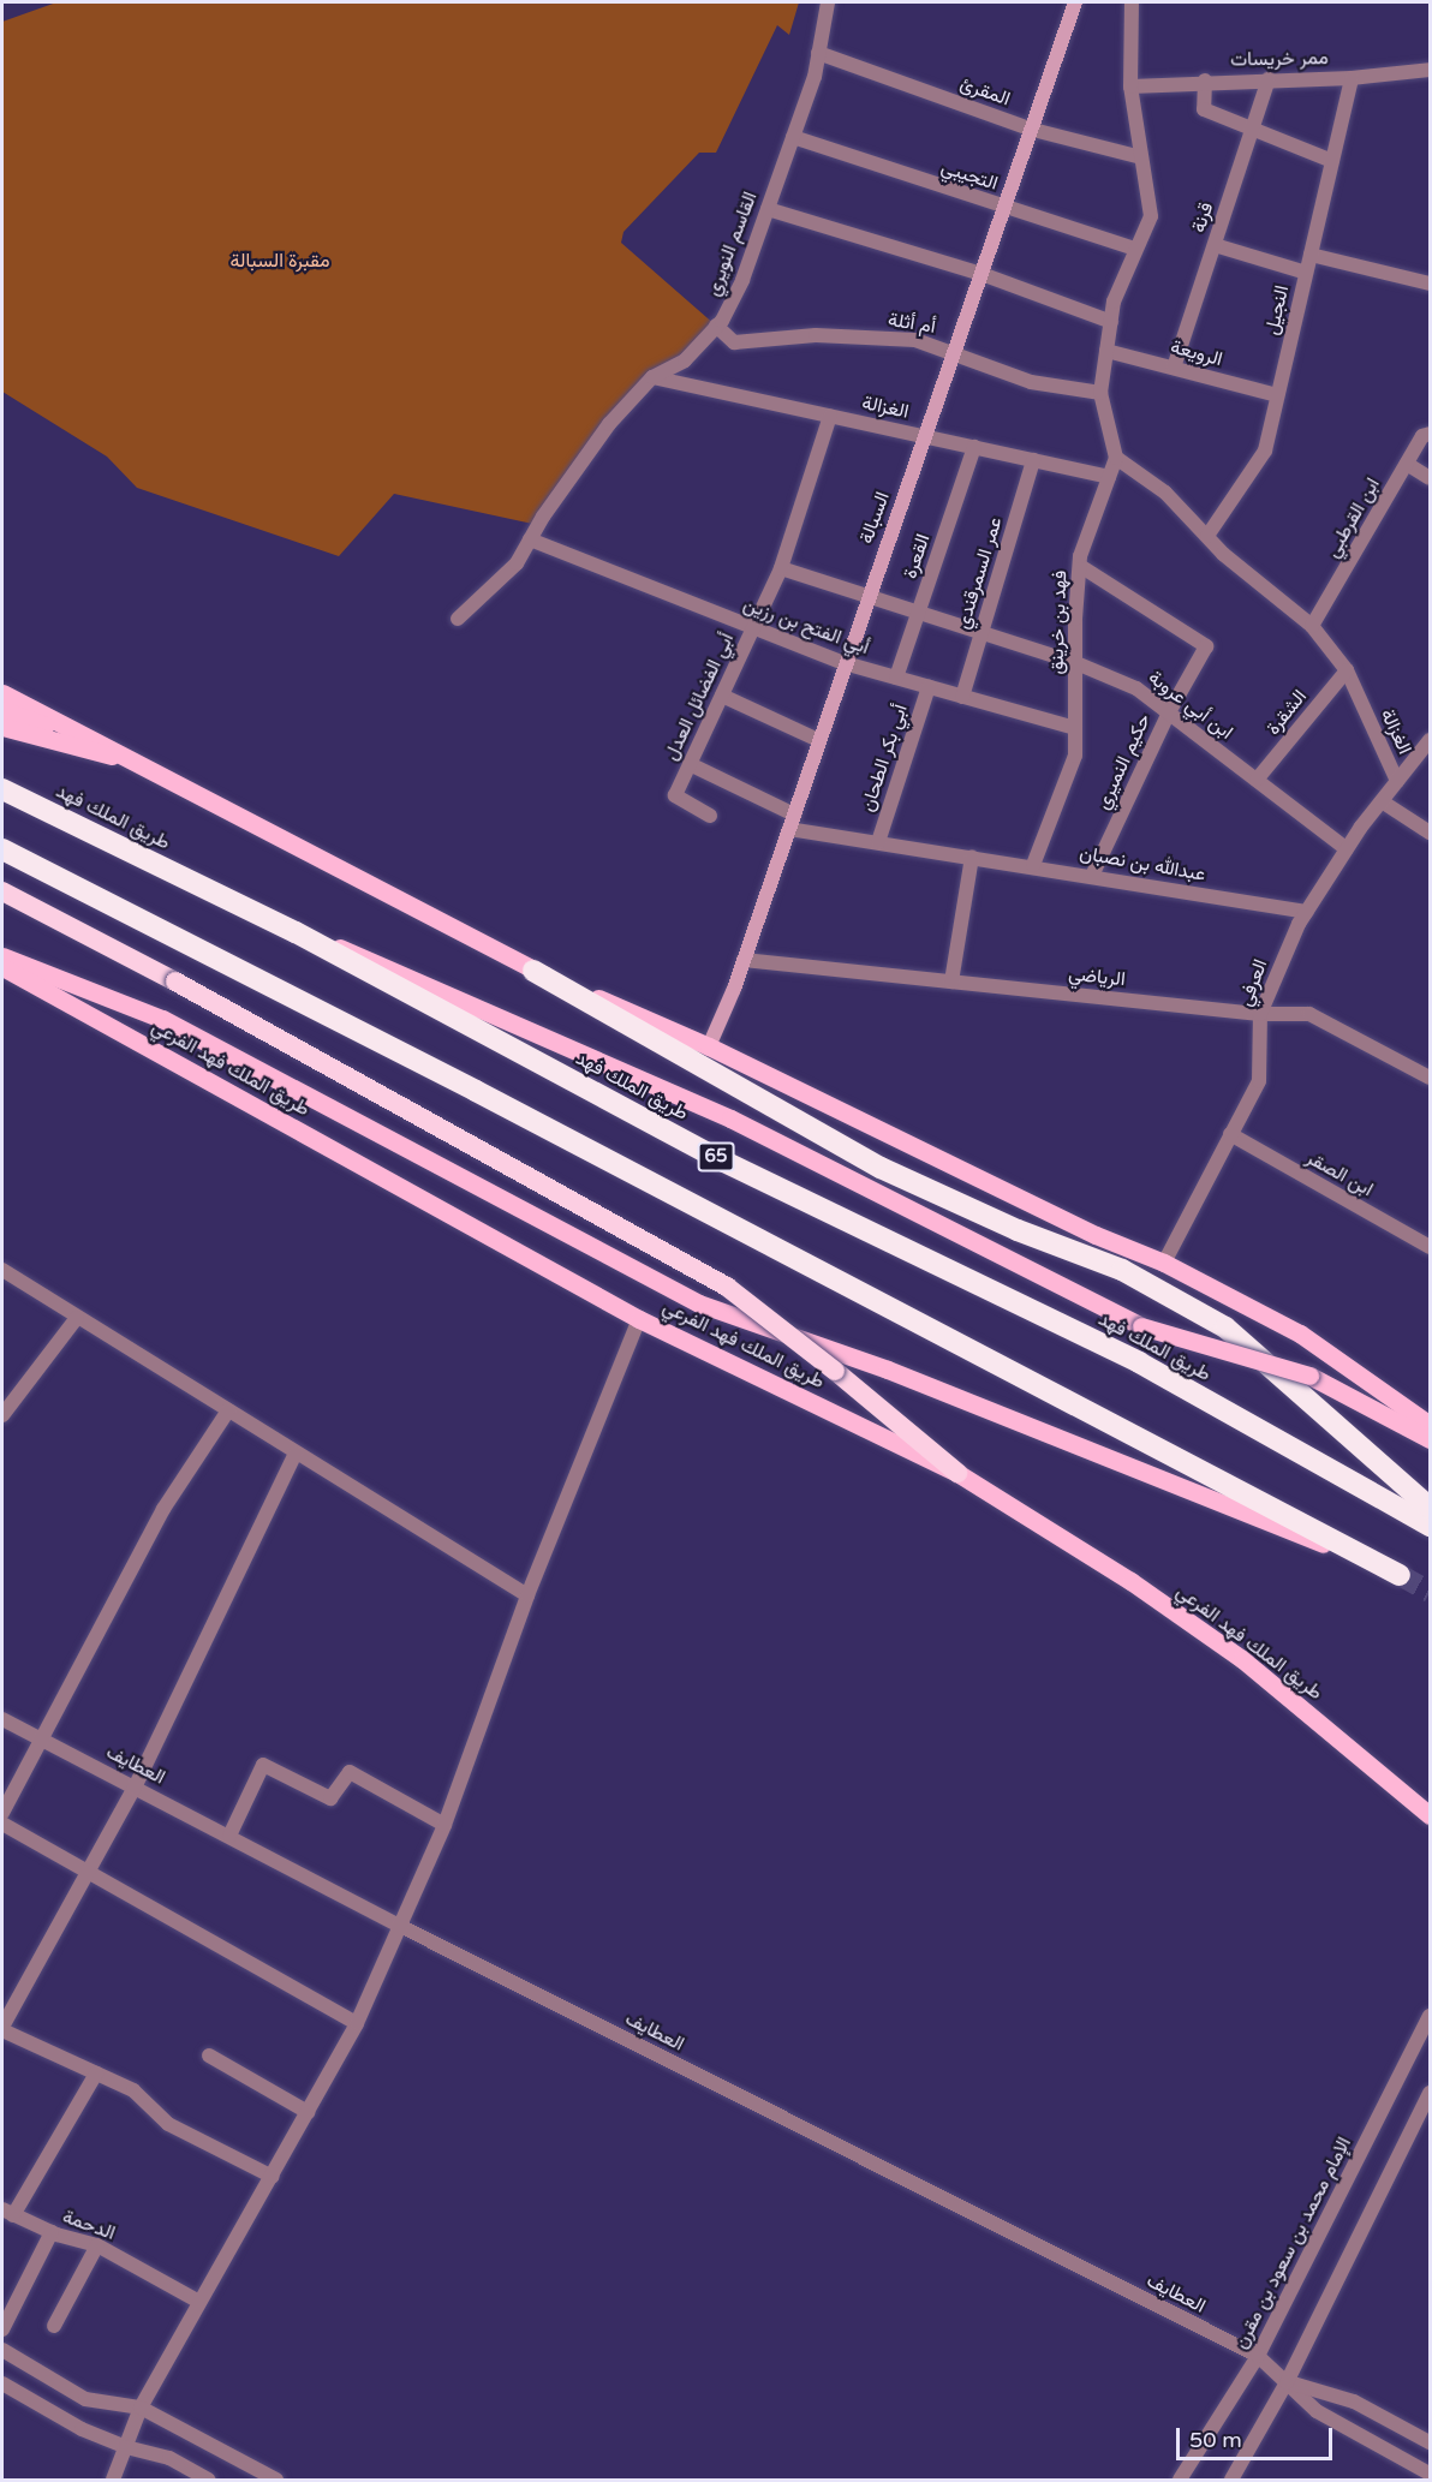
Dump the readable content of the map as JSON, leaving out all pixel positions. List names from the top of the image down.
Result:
{
  "streets": {
    "highway": ["طريق الملك فهد", "65"],
    "main road": ["السبالة", "طريق الملك فهد الفرعي"],
    "street": [
      "ممر خريسات",
      "المقرئ",
      "التجيبي",
      "قرنة",
      "القاسم النويري",
      "النجيل",
      "أم أثلة",
      "الرويعة",
      "الغزالة",
      "ابن القرطبي",
      "القعرة",
      "عمر السمرقندي",
      "فهد بن خرينق",
      "أبي الفتح بن رزين",
      "أبي الفضائل العدل",
      "ابن أبي عروبة",
      "الشقرة",
      "أبي بكر الطحان",
      "حكيم النميري",
      "عبدالله بن نصبان",
      "الرياضي",
      "العرفي",
      "ابن الصقر",
      "العطايف",
      "الدحمة",
      "الإمام محمد بن سعود بن مقرن"
    ]
  },
  "crossings": [
    ["ممر خريسات", "قرنة"],
    ["ممر خريسات", "النجيل"],
    ["المقرئ", "القاسم النويري"],
    ["المقرئ", "السبالة"],
    ["التجيبي", "القاسم النويري"],
    ["التجيبي", "السبالة"],
    ["قرنة", "الرويعة"],
    ["القاسم النويري", "أم أثلة"],
    ["القاسم النويري", "الغزالة"],
    ["القاسم النويري", "أبي الفتح بن رزين"],
    ["النجيل", "الرويعة"],
    ["النجيل", "الغزالة"],
    ["أم أثلة", "السبالة"],
    ["الغزالة", "السبالة"],
    ["الغزالة", "ابن القرطبي"],
    ["الغزالة", "القعرة"],
    ["الغزالة", "عمر السمرقندي"],
    ["الغزالة", "فهد بن خرينق"],
    ["الغزالة", "أبي الفضائل العدل"],
    ["الغزالة", "الشقرة"],
    ["الغزالة", "العرفي"],
    ["السبالة", "أبي الفتح بن رزين"],
    ["السبالة", "ابن أبي عروبة"],
    ["السبالة", "عبدالله بن نصبان"],
    ["السبالة", "الرياضي"],
    ["القعرة", "أبي الفتح بن رزين"],
    ["القعرة", "ابن أبي عروبة"],
    ["عمر السمرقندي", "أبي الفتح بن رزين"],
    ["عمر السمرقندي", "ابن أبي عروبة"],
    ["فهد بن خرينق", "أبي الفتح بن رزين"],
    ["فهد بن خرينق", "ابن أبي عروبة"],
    ["فهد بن خرينق", "حكيم النميري"],
    ["فهد بن خرينق", "عبدالله بن نصبان"],
    ["أبي الفتح بن رزين", "أبي الفضائل العدل"],
    ["أبي الفتح بن رزين", "أبي بكر الطحان"],
    ["أبي الفضائل العدل", "ابن أبي عروبة"],
    ["أبي الفضائل العدل", "عبدالله بن نصبان"],
    ["ابن أبي عروبة", "الشقرة"],
    ["ابن أبي عروبة", "حكيم النميري"],
    ["ابن أبي عروبة", "العرفي"],
    ["أبي بكر الطحان", "عبدالله بن نصبان"],
    ["حكيم النميري", "عبدالله بن نصبان"],
    ["عبدالله بن نصبان", "العرفي"],
    ["الرياضي", "العرفي"],
    ["العرفي", "ابن الصقر"],
    ["العطايف", "الإمام محمد بن سعود بن مقرن"]
  ],
  "parks": ["مقبرة السبالة"],
  "scale_bar": "50 m"
}
